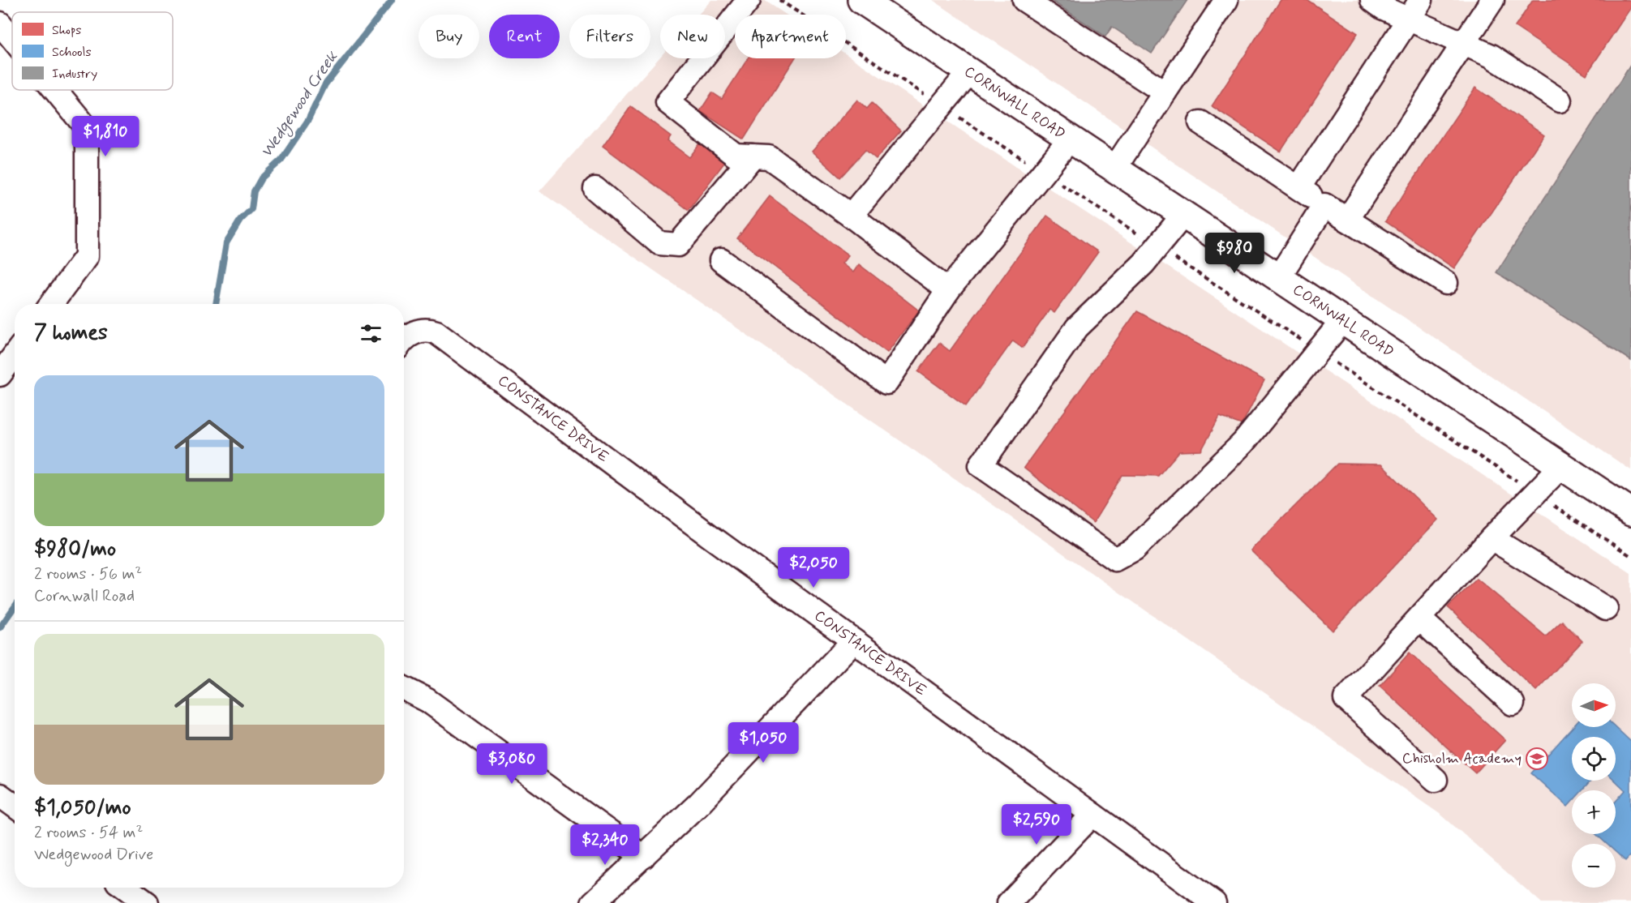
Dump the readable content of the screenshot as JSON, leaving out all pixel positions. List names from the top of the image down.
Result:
{
  "streets": {
    "main road": ["CORNWALL ROAD"],
    "street": ["CONSTANCE DRIVE"]
  },
  "water": ["Wedgewood Creek"],
  "places": {
    "school or university": ["Chisholm Academy"]
  },
  "legend": ["Shops", "Schools", "Industry"],
  "north": "right",
  "page": {
    "chip": [
      "Buy",
      "Rent",
      "Filters",
      "New",
      "Apartment"
    ],
    "price": [
      "$1,810",
      "$980",
      "$2,050",
      "$1,050",
      "$3,080",
      "$2,590",
      "$2,340"
    ],
    "heading": "7 homes",
    "list": [
      {
        "name": "$980/mo",
        "note": "2 rooms · 56 m² · Cornwall Road"
      },
      {
        "name": "$1,050/mo",
        "note": "2 rooms · 54 m² · Wedgewood Drive"
      }
    ],
    "map_buttons": ["+", "−"]
  }
}
